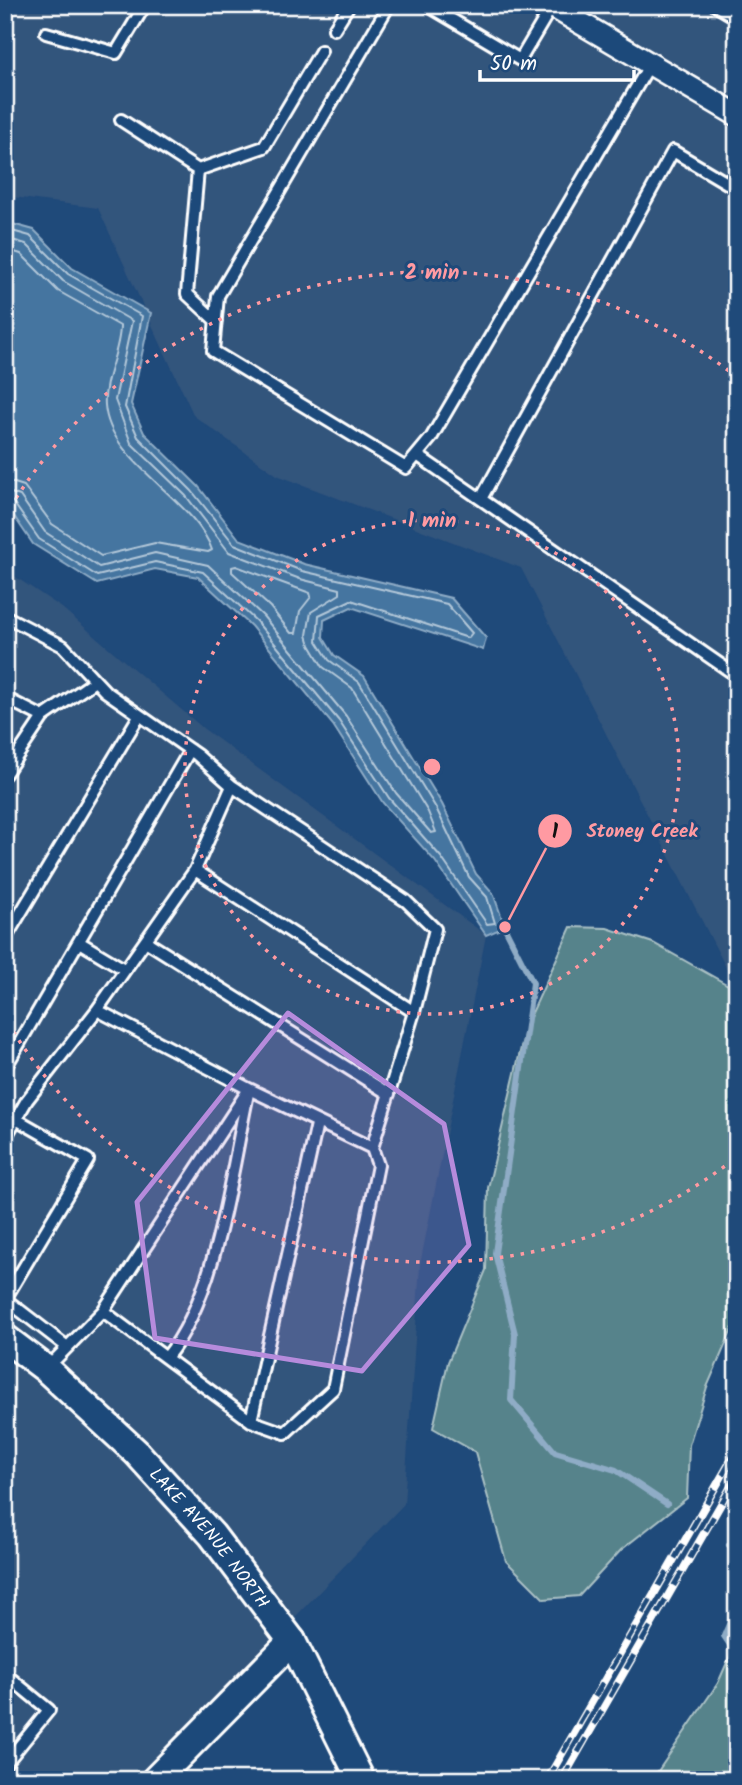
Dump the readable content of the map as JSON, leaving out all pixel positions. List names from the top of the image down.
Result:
{
  "streets": {
    "street": ["LAKE AVENUE NORTH"]
  },
  "places": ["Stoney Creek"],
  "scale_bar": "50 m",
  "rings": ["2 min", "1 min"]
}
